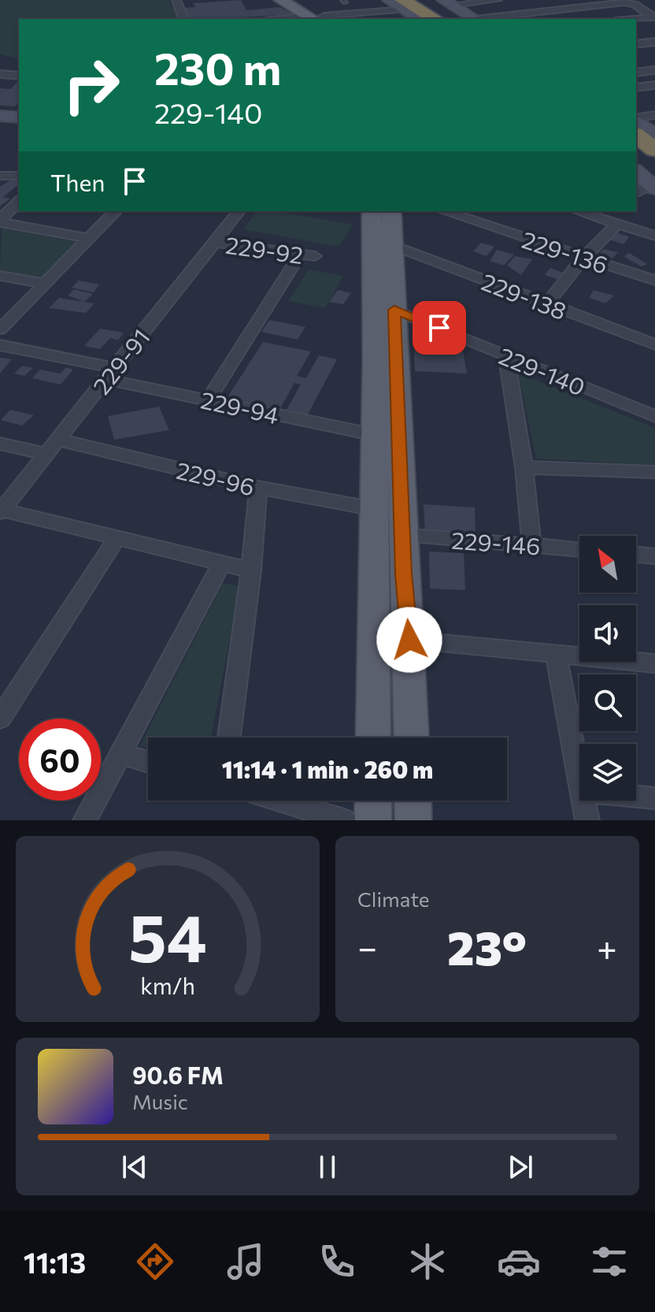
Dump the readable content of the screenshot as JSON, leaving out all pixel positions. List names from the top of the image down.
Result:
{
  "streets": {
    "street": [
      "229-92",
      "229-136",
      "229-138",
      "229-91",
      "229-140",
      "229-94",
      "229-96",
      "229-146"
    ]
  },
  "crossings": [
    ["229-92", "229-91"],
    ["229-92", "229-94"],
    ["229-91", "229-94"],
    ["229-91", "229-96"]
  ],
  "north": "top left",
  "page": {
    "turn": ["230 m", "229-140"],
    "then": "Then",
    "limit": "60",
    "trip": "11:14 · 1 min · 260 m",
    "tile": "Climate",
    "heat": ["−", "23°", "+"],
    "song": ["90.6 FM", "Music"],
    "tabs": "11:13",
    "gauge": ["54", "km/h"]
  }
}
